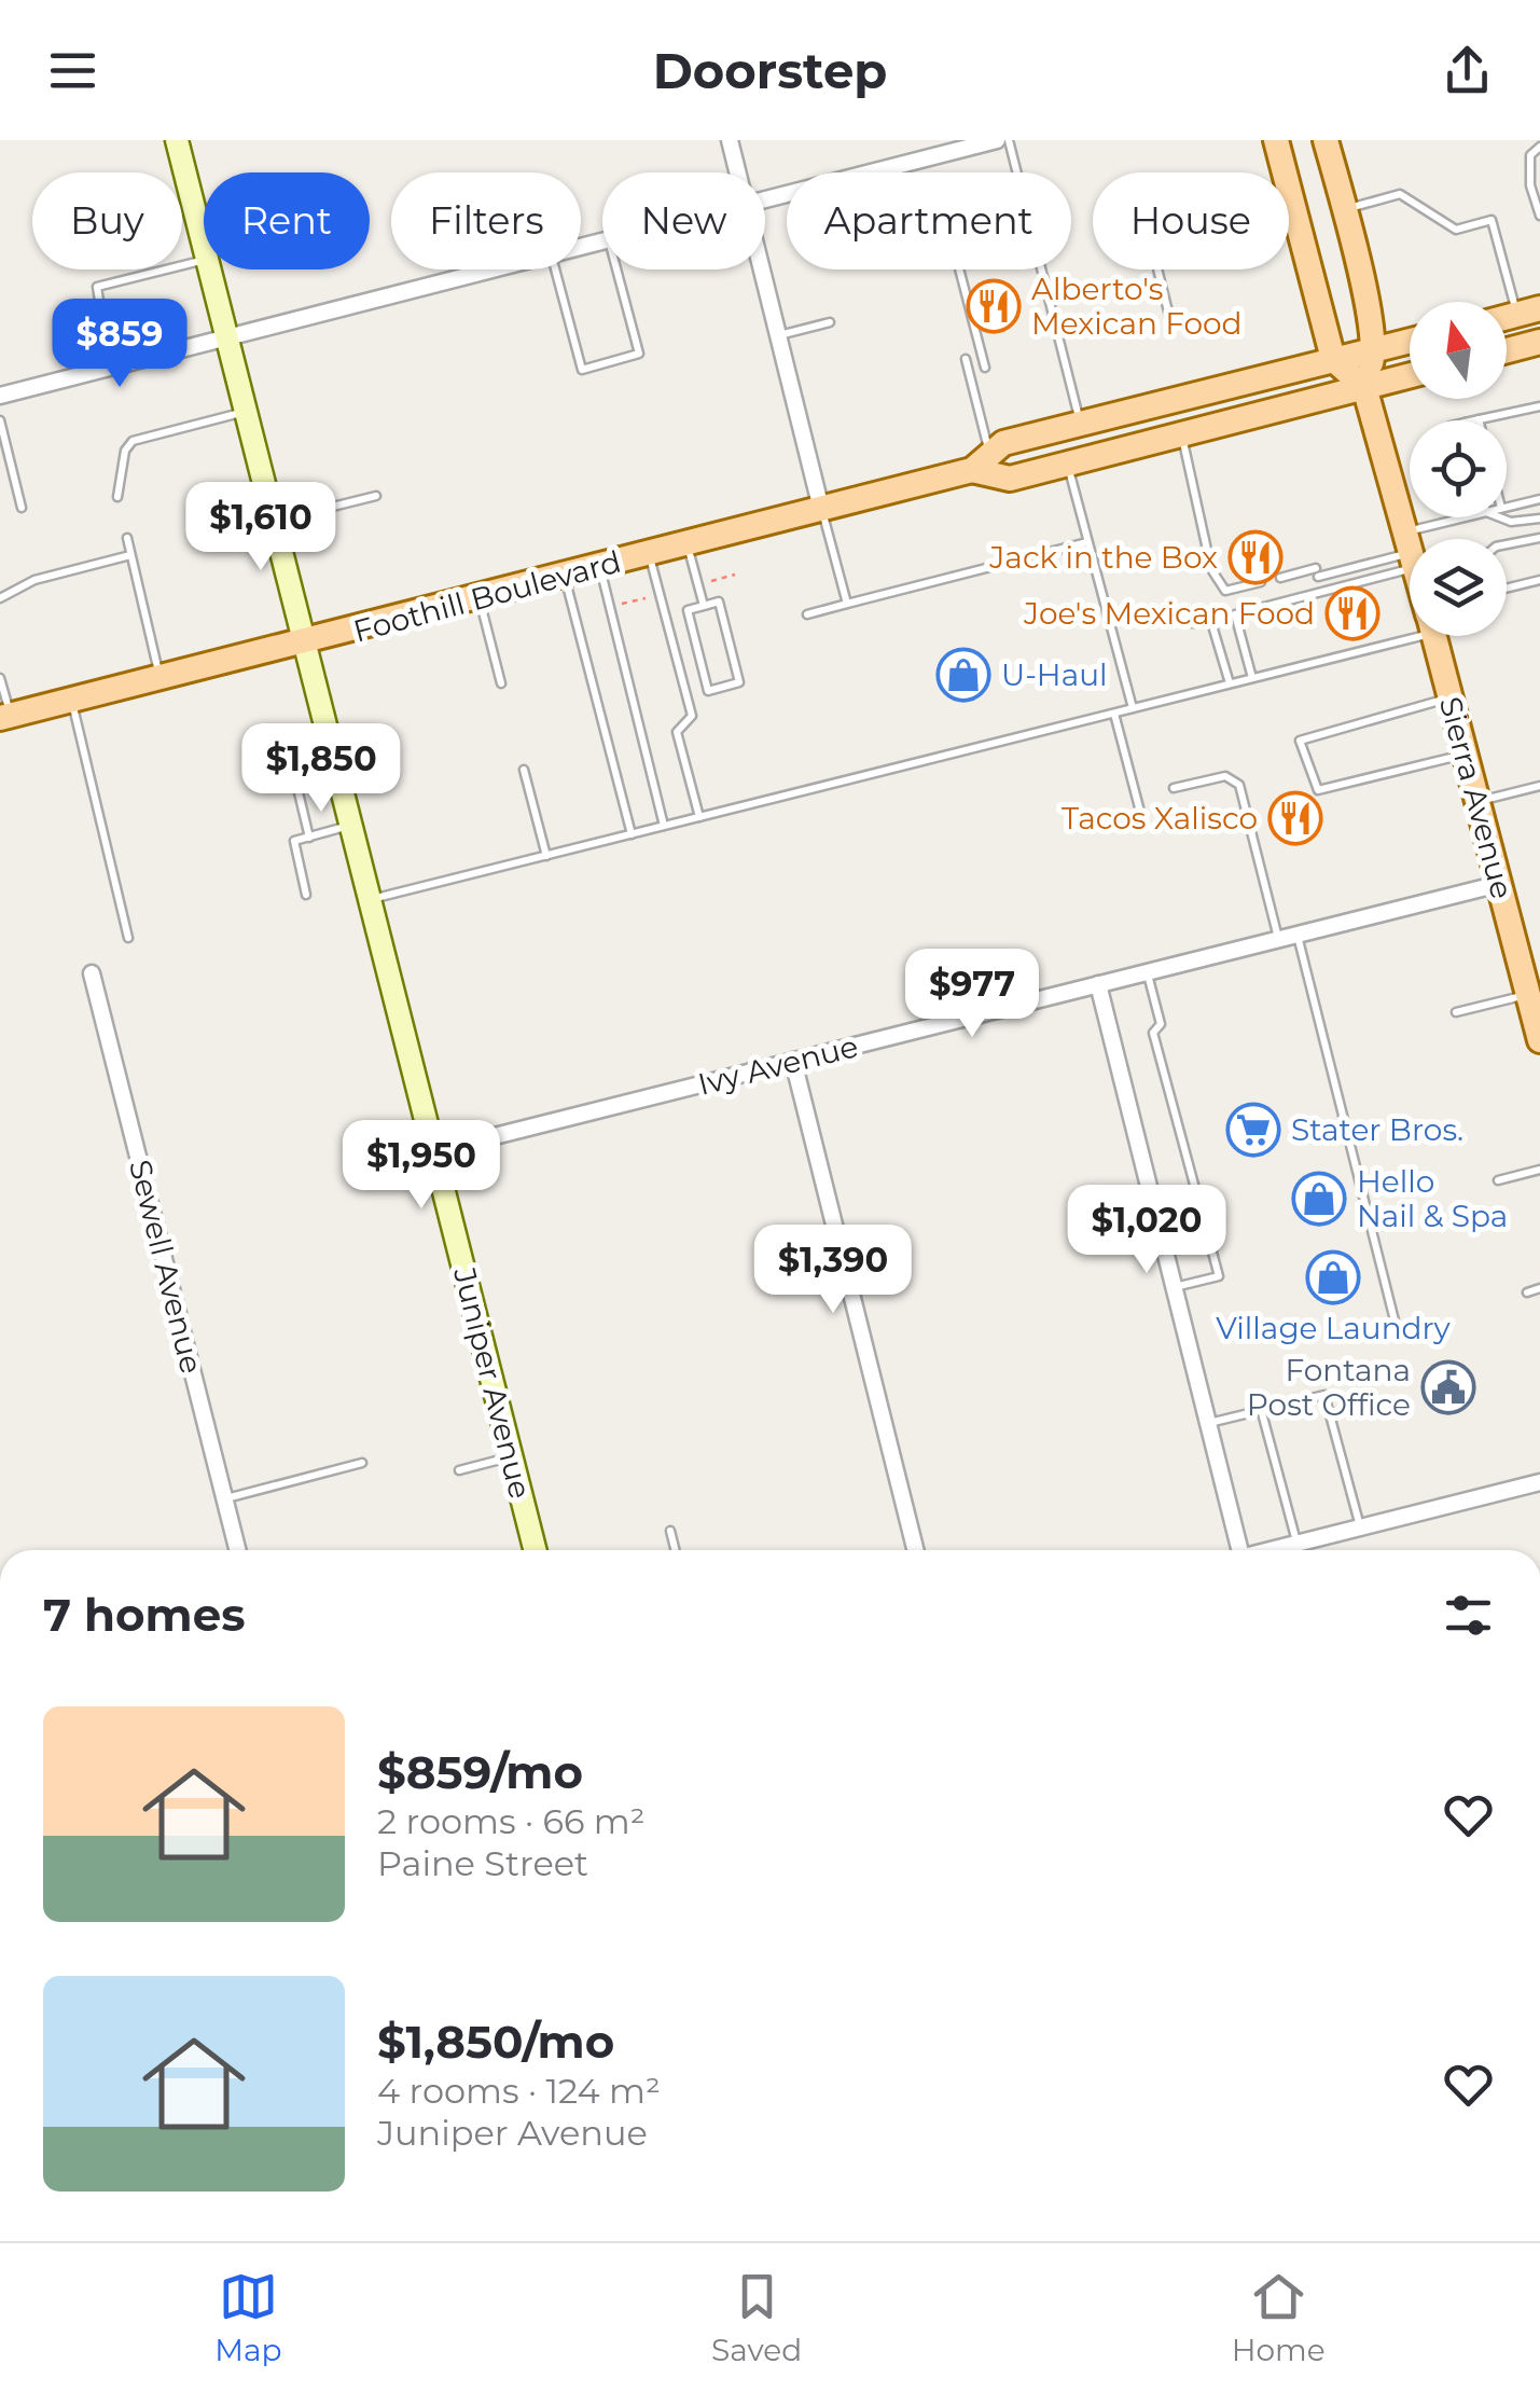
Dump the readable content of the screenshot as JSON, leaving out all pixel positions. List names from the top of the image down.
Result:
{
  "streets": {
    "main road": ["Foothill Boulevard", "Sierra Avenue"],
    "street": ["Ivy Avenue", "Sewell Avenue", "Juniper Avenue"]
  },
  "crossings": [
    ["Foothill Boulevard", "Sierra Avenue"],
    ["Foothill Boulevard", "Juniper Avenue"],
    ["Sierra Avenue", "Ivy Avenue"],
    ["Ivy Avenue", "Juniper Avenue"]
  ],
  "places": {
    "restaurant": [
      "Alberto's Mexican Food",
      "Jack in the Box",
      "Joe's Mexican Food",
      "Tacos Xalisco"
    ],
    "shop": ["U-Haul", "Hello Nail & Spa", "Village Laundry"],
    "supermarket": ["Stater Bros."],
    "public building": ["Fontana Post Office"]
  },
  "north": "top",
  "page": {
    "header": "Doorstep",
    "chip": [
      "Buy",
      "Rent",
      "Filters",
      "New",
      "Apartment",
      "House"
    ],
    "price": [
      "$859",
      "$1,610",
      "$1,850",
      "$977",
      "$1,950",
      "$1,020",
      "$1,390"
    ],
    "heading": "7 homes",
    "list": [
      {
        "name": "$859/mo",
        "note": "2 rooms · 66 m² · Paine Street"
      },
      {
        "name": "$1,850/mo",
        "note": "4 rooms · 124 m² · Juniper Avenue"
      }
    ],
    "tabs": ["Map", "Saved", "Home"]
  }
}
